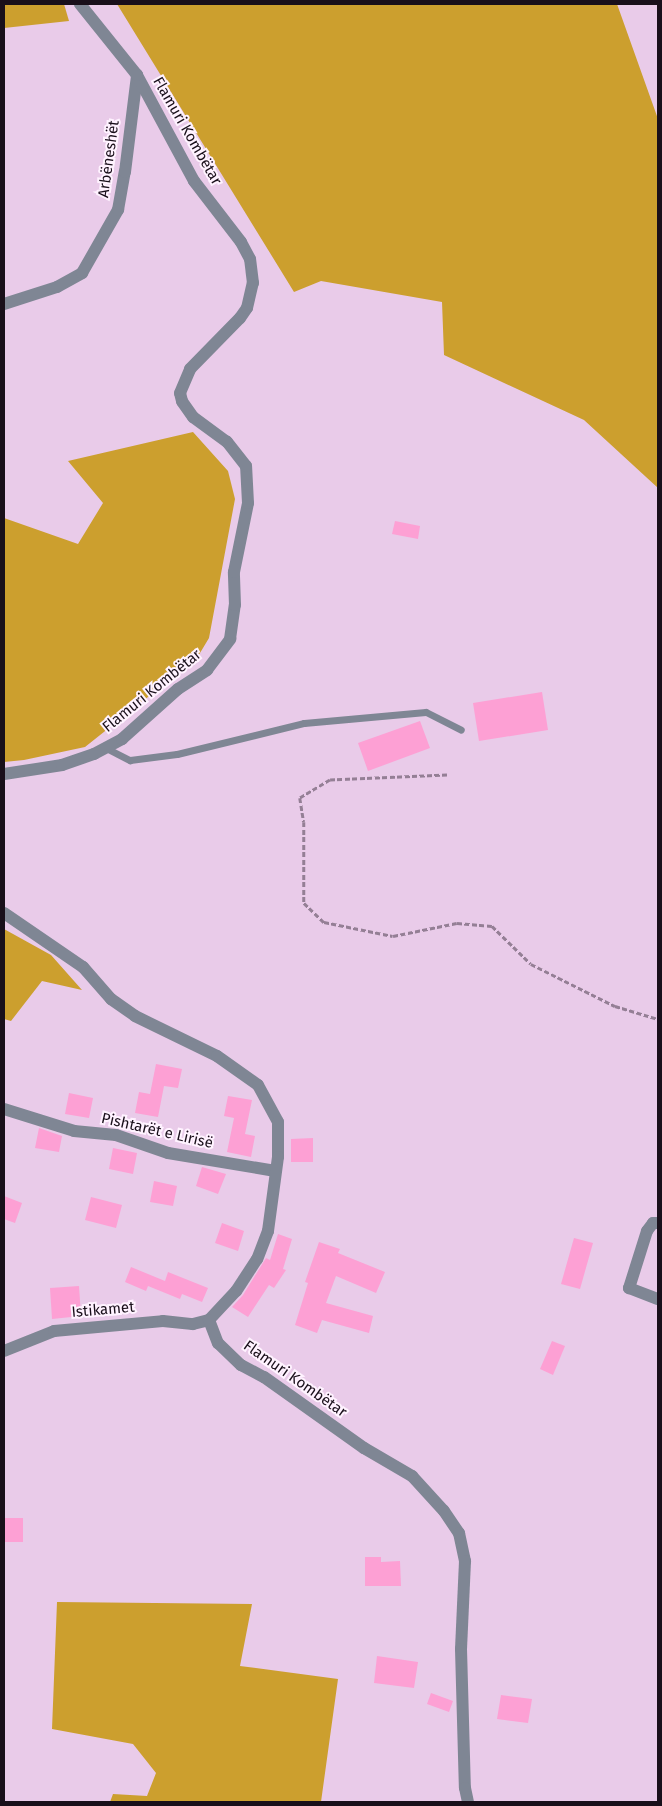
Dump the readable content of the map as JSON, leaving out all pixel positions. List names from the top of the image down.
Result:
{
  "streets": {
    "street": [
      "Flamuri Kombëtar",
      "Arbëneshët",
      "Pishtarët e Lirisë",
      "Istikamet"
    ]
  },
  "crossings": [
    ["Flamuri Kombëtar", "Arbëneshët"],
    ["Flamuri Kombëtar", "Istikamet"]
  ]
}
